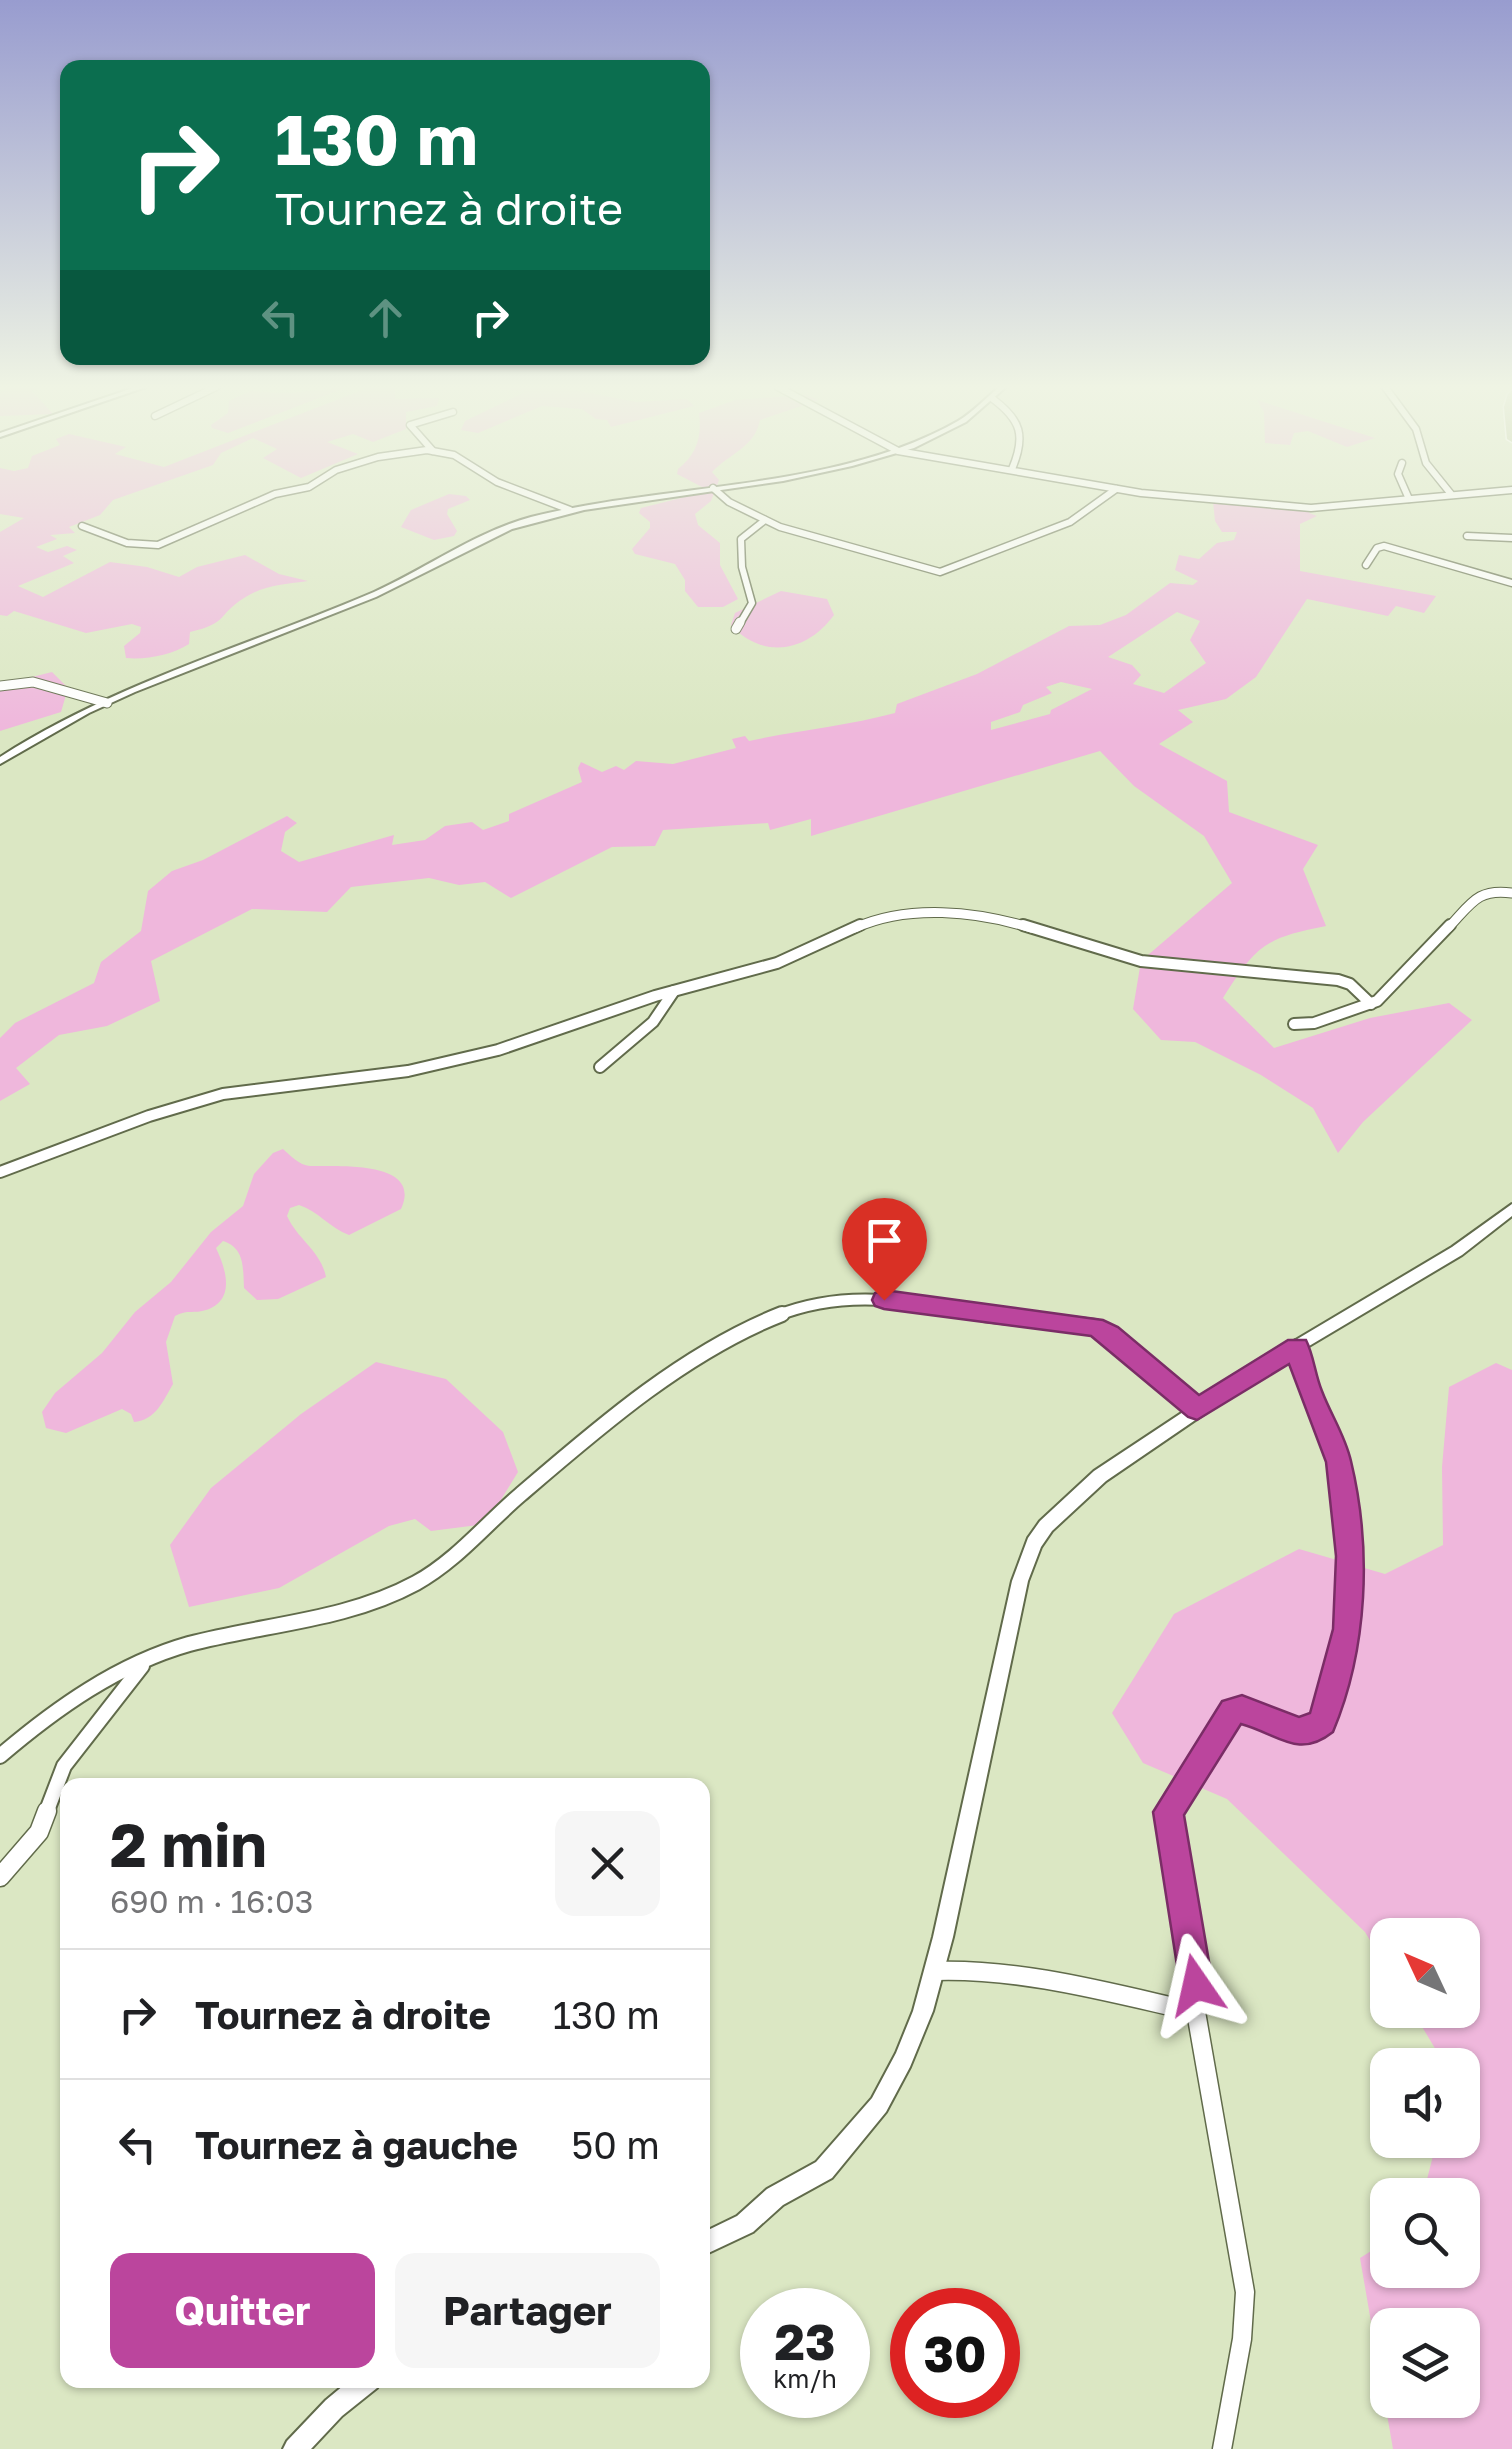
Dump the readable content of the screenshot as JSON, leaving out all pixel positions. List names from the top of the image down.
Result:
{
  "north": "top left",
  "page": {
    "turn": ["130 m", "Tournez à droite"],
    "heading": ["2 min", "690 m · 16:03"],
    "list": [
      {
        "name": "Tournez à droite",
        "value": "130 m"
      },
      {
        "name": "Tournez à gauche",
        "value": "50 m"
      }
    ],
    "buttons": ["Quitter", "Partager"],
    "speed": "23 km/h",
    "limit": "30"
  }
}
